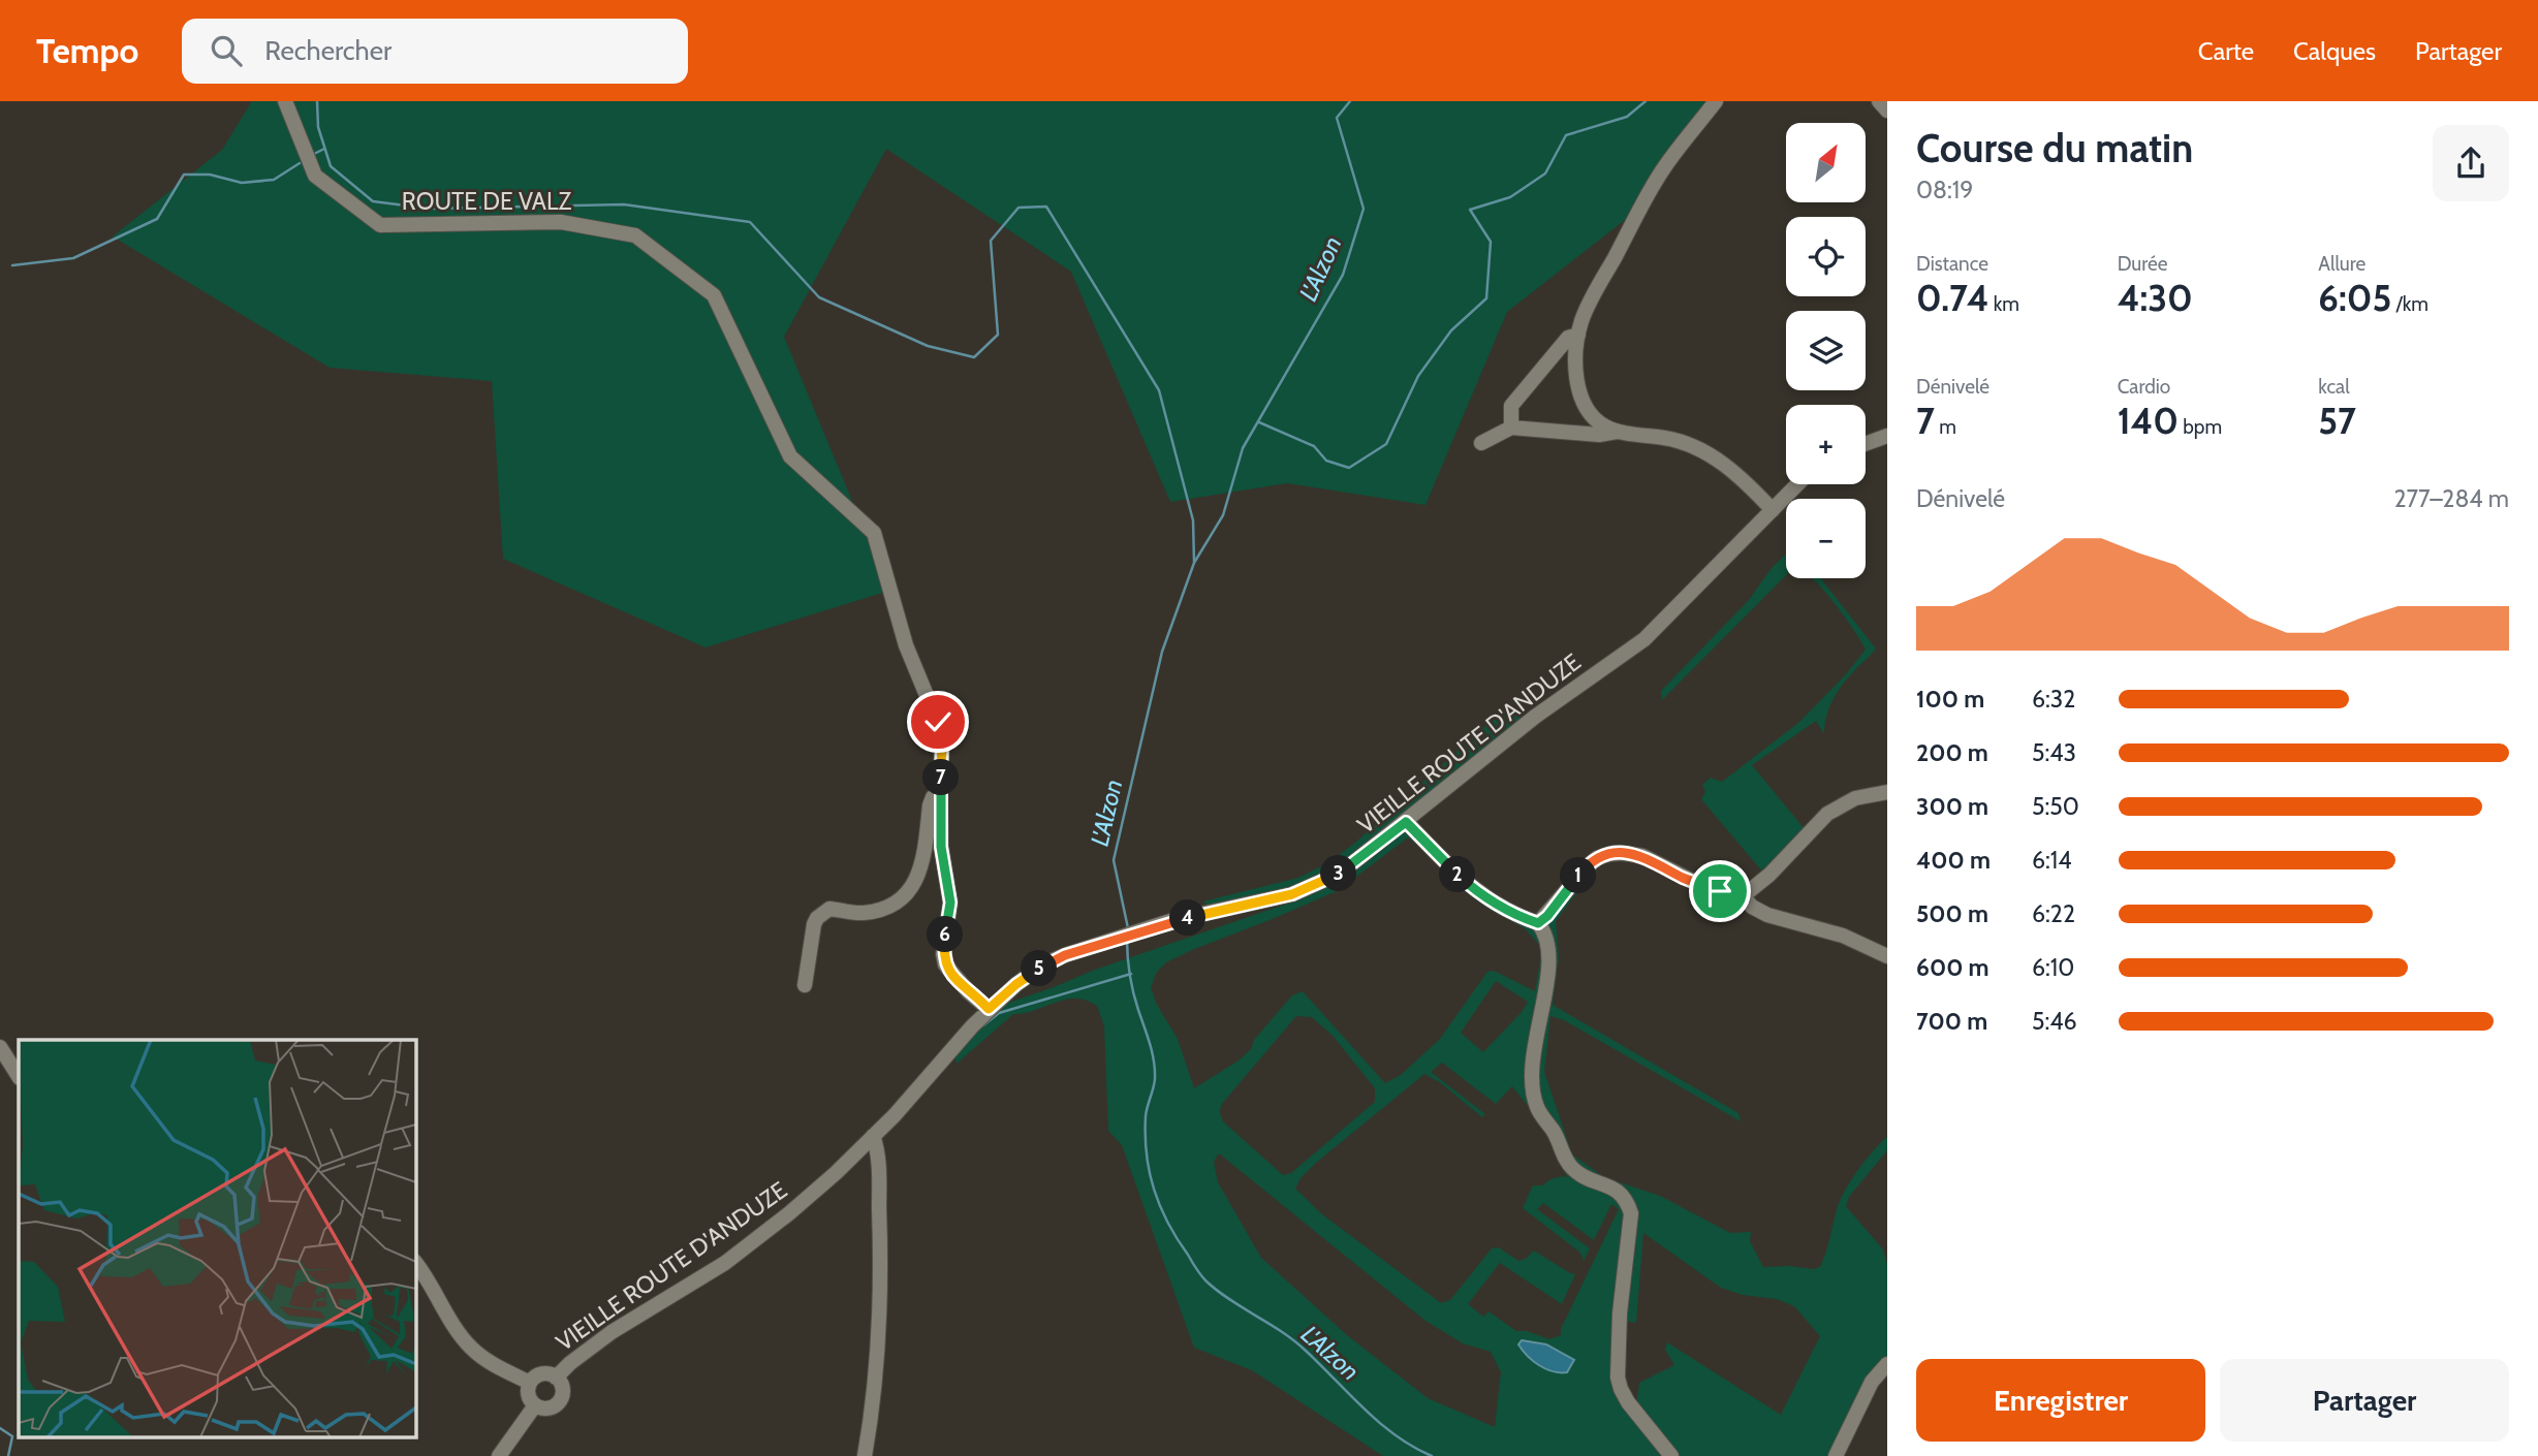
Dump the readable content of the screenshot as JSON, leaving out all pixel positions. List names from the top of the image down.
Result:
{
  "streets": {
    "street": ["ROUTE DE VALZ", "VIEILLE ROUTE D'ANDUZE"]
  },
  "crossings": [
    ["ROUTE DE VALZ", "VIEILLE ROUTE D'ANDUZE"]
  ],
  "water": ["L'Alzon"],
  "north": "top right",
  "page": {
    "header": "Tempo",
    "search": "Rechercher",
    "nav": ["Carte", "Calques", "Partager"],
    "heading": ["Course du matin", "08:19"],
    "map_buttons": ["+", "−"],
    "stats": [
      ["Distance", "0.74 km"],
      ["Durée", "4:30"],
      ["Allure", "6:05 /km"],
      ["Dénivelé", "7 m"],
      ["Cardio", "140 bpm"],
      ["kcal", "57"]
    ],
    "chart": ["Dénivelé", "277–284 m"],
    "list": [
      {
        "name": "100 m",
        "note": "6:32"
      },
      {
        "name": "200 m",
        "note": "5:43"
      },
      {
        "name": "300 m",
        "note": "5:50"
      },
      {
        "name": "400 m",
        "note": "6:14"
      },
      {
        "name": "500 m",
        "note": "6:22"
      },
      {
        "name": "600 m",
        "note": "6:10"
      },
      {
        "name": "700 m",
        "note": "5:46"
      }
    ],
    "pins": [
      "7",
      "3",
      "2",
      "1",
      "4",
      "6",
      "5"
    ],
    "buttons": ["Enregistrer", "Partager"]
  }
}
